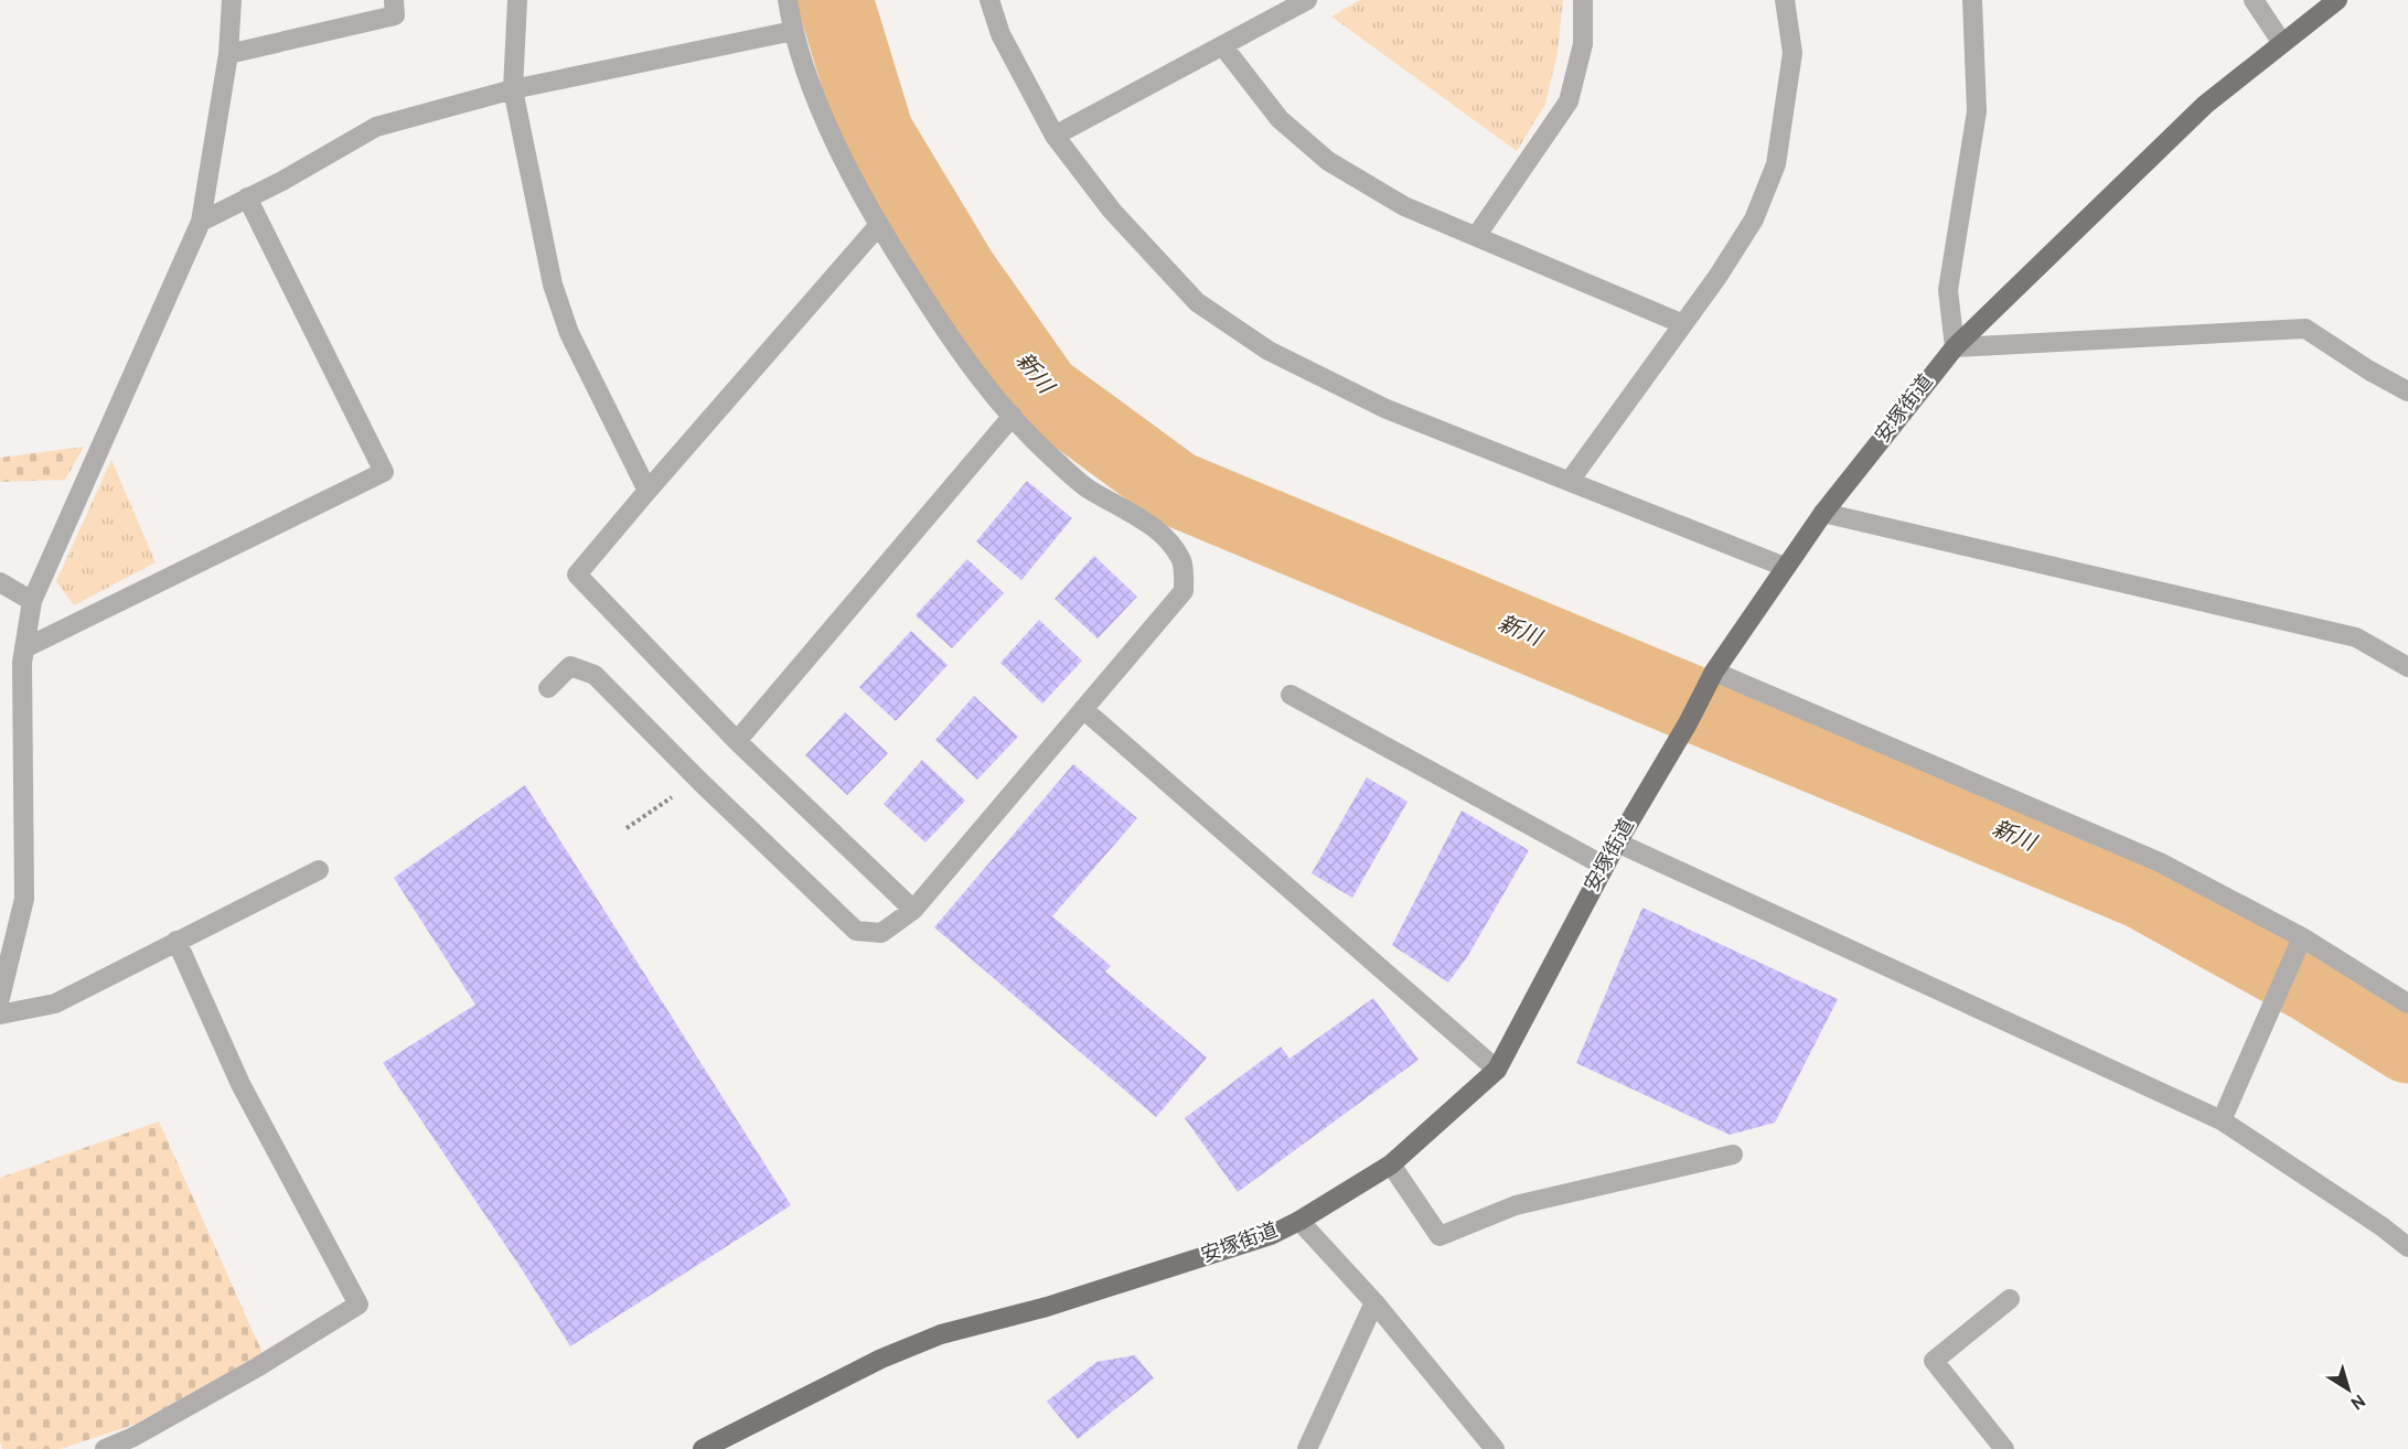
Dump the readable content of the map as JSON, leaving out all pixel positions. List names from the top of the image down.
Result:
{
  "streets": {
    "main road": ["安塚街道"]
  },
  "water": ["新川"],
  "north": "bottom right"
}
